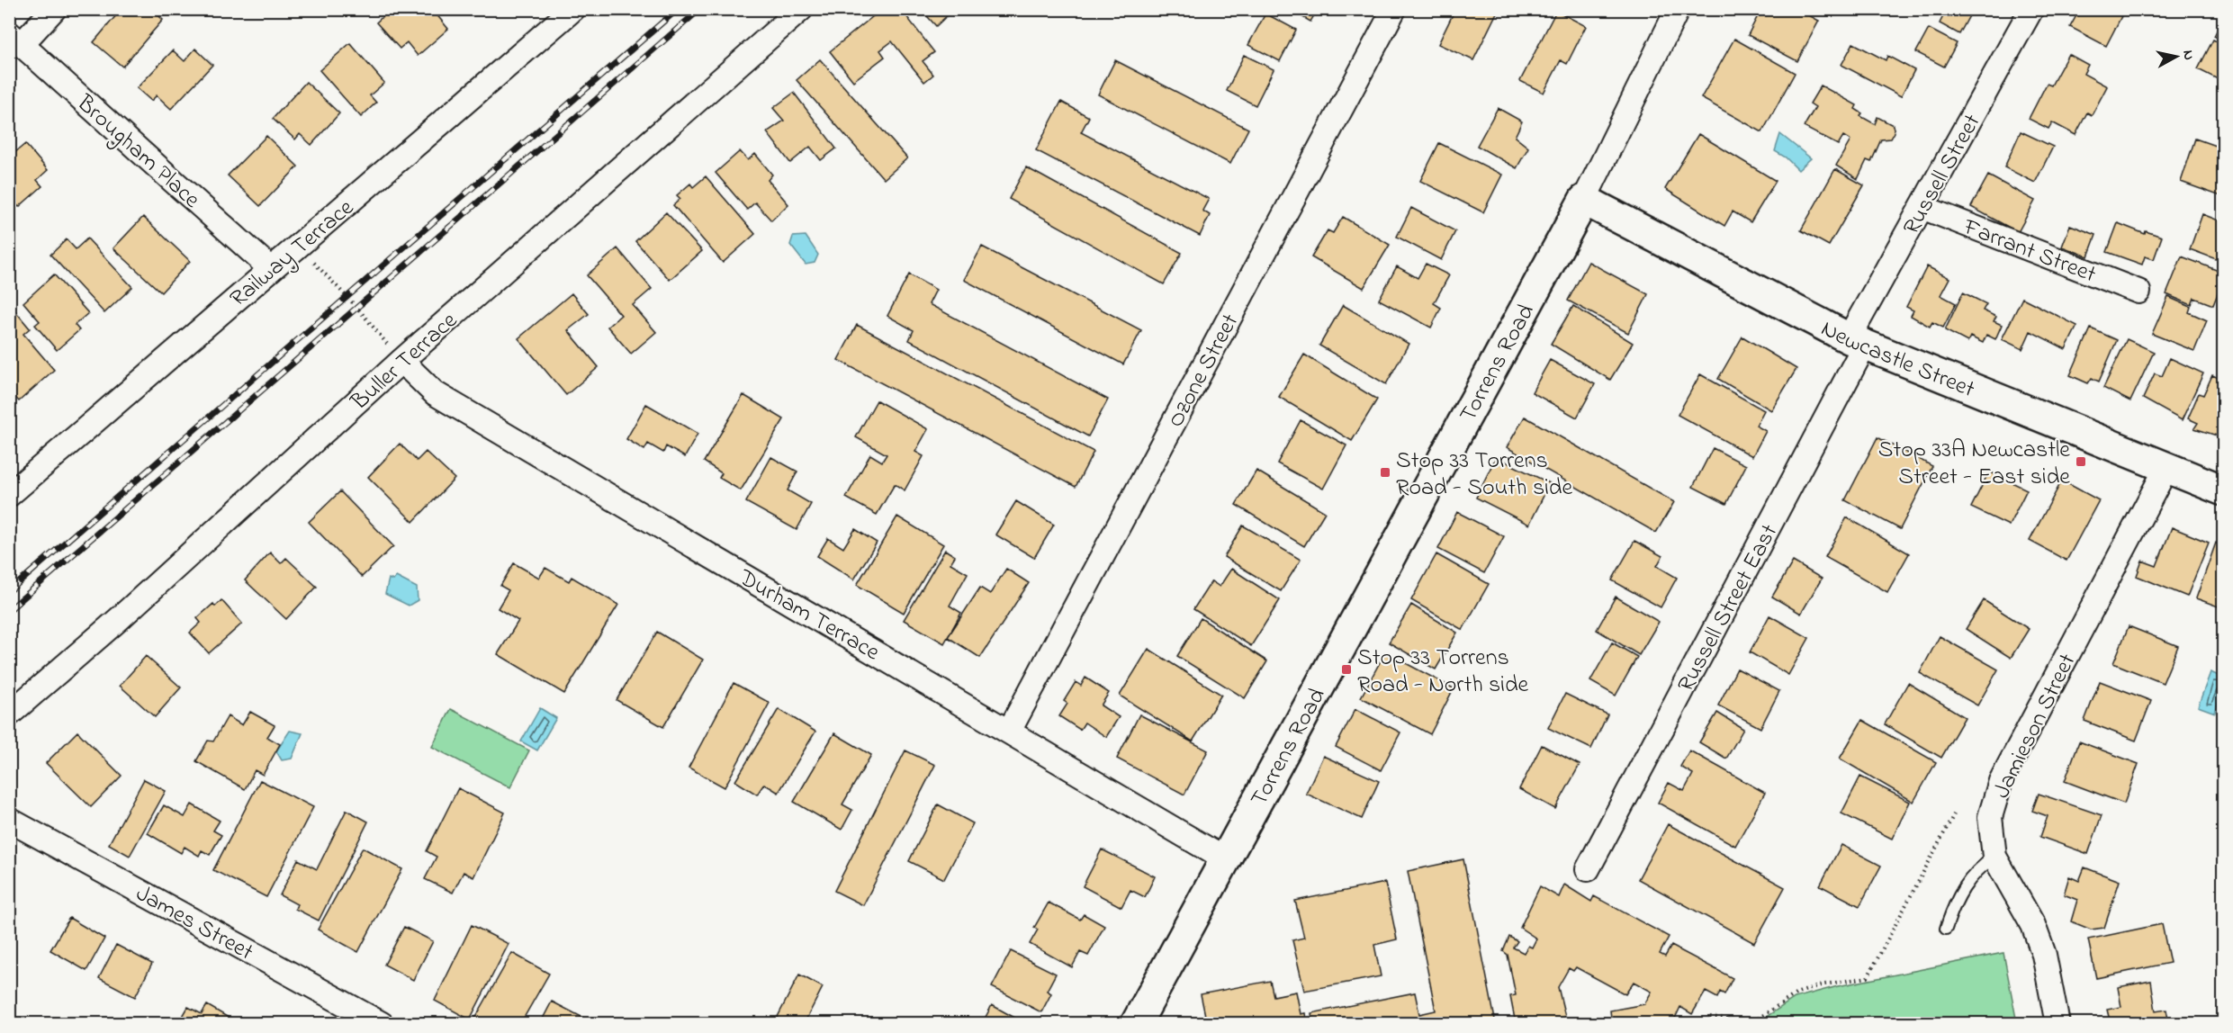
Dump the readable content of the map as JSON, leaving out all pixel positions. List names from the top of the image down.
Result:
{
  "streets": {
    "street": [
      "Brougham Place",
      "Russell Street",
      "Farrant Street",
      "Railway Terrace",
      "Newcastle Street",
      "Buller Terrace",
      "Torrens Road",
      "Ozone Street",
      "Russell Street East",
      "Durham Terrace",
      "Jamieson Street",
      "James Street"
    ]
  },
  "crossings": [
    ["Brougham Place", "Railway Terrace"],
    ["Russell Street", "Farrant Street"],
    ["Russell Street", "Newcastle Street"],
    ["Russell Street", "Russell Street East"],
    ["Newcastle Street", "Torrens Road"],
    ["Newcastle Street", "Russell Street East"],
    ["Newcastle Street", "Jamieson Street"],
    ["Buller Terrace", "Durham Terrace"],
    ["Torrens Road", "Durham Terrace"],
    ["Ozone Street", "Durham Terrace"]
  ],
  "places": {
    "transit": ["Stop 33A Newcastle Street - East side", "Stop 33 Torrens Road - South side", "Stop 33 Torrens Road - North side"]
  },
  "north": "right"
}
